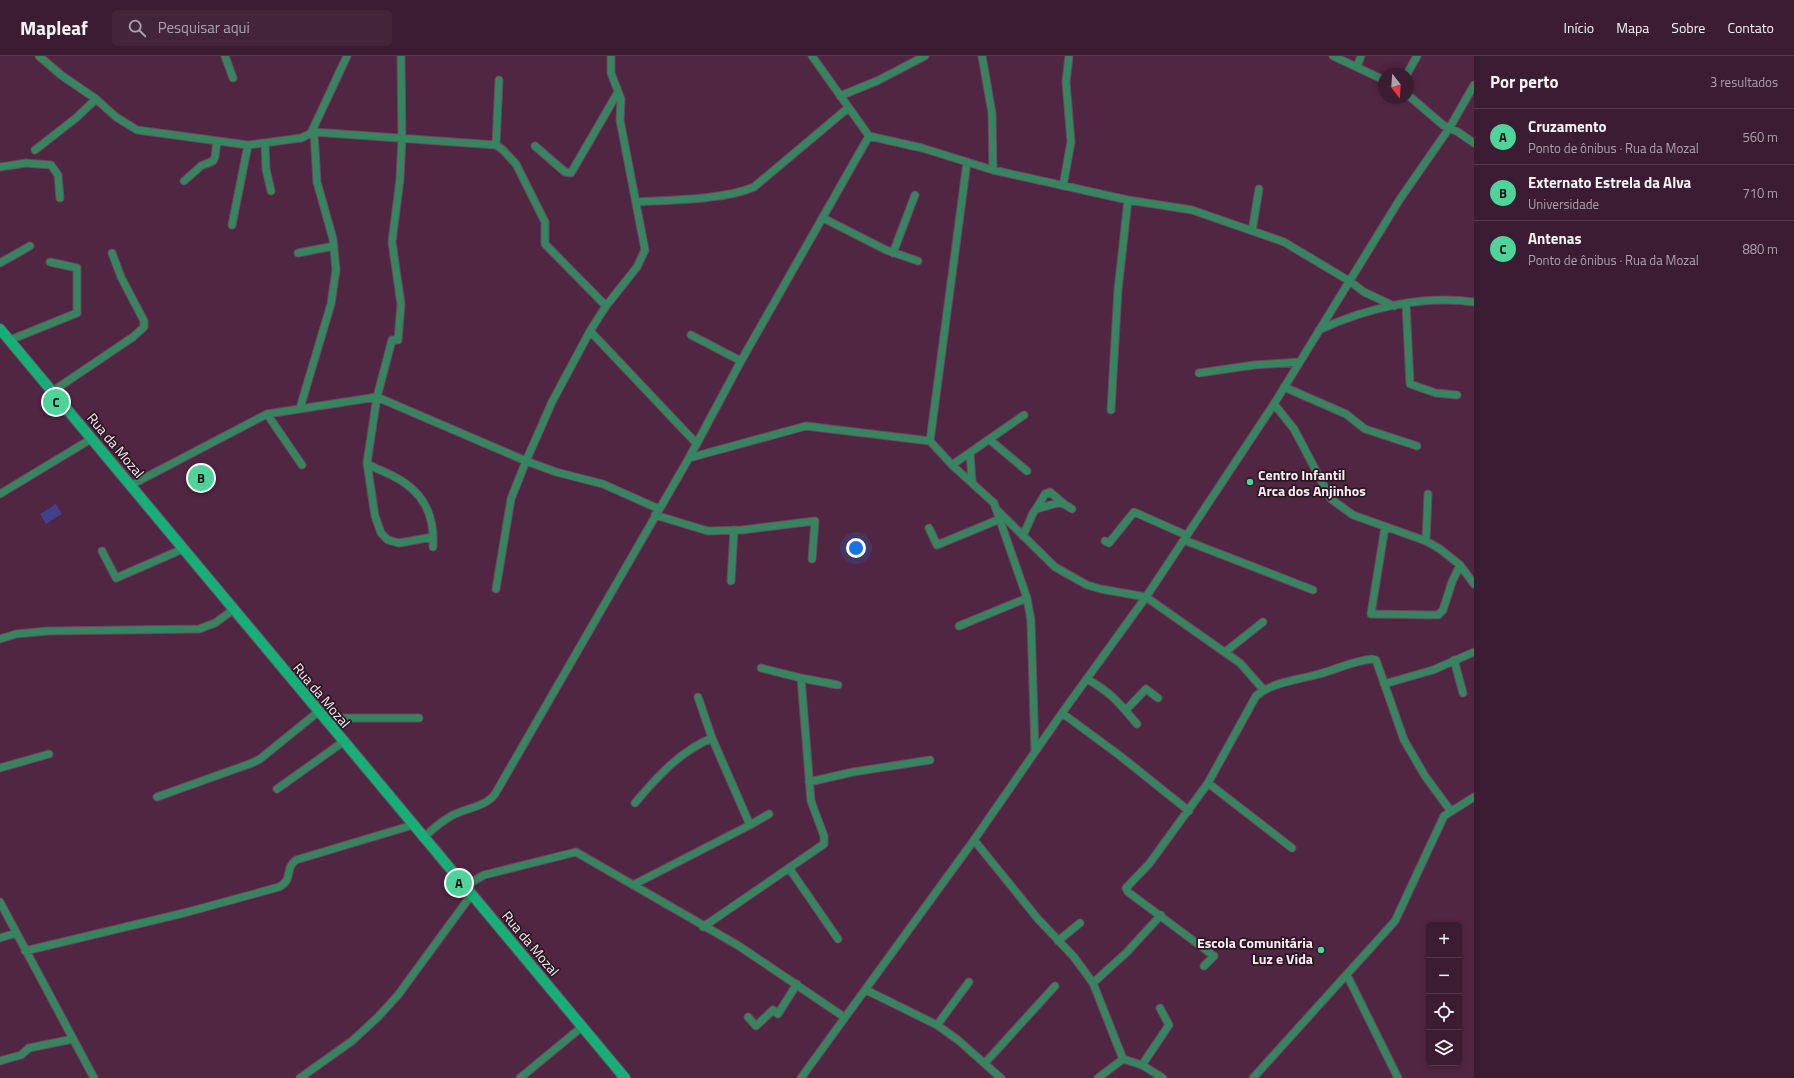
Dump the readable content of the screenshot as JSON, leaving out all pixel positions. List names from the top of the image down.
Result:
{
  "streets": {
    "main road": ["Rua da Mozal"]
  },
  "places": ["Centro Infantil Arca dos Anjinhos", "Escola Comunitária Luz e Vida"],
  "north": "bottom",
  "page": {
    "header": "Mapleaf",
    "search": "Pesquisar aqui",
    "nav": [
      "Início",
      "Mapa",
      "Sobre",
      "Contato"
    ],
    "heading": ["Por perto", "3 resultados"],
    "list": [
      {
        "mark": "A",
        "name": "Cruzamento",
        "note": "Ponto de ônibus · Rua da Mozal",
        "value": "560 m"
      },
      {
        "mark": "B",
        "name": "Externato Estrela da Alva",
        "note": "Universidade",
        "value": "710 m"
      },
      {
        "mark": "C",
        "name": "Antenas",
        "note": "Ponto de ônibus · Rua da Mozal",
        "value": "880 m"
      }
    ],
    "pins": ["C", "B", "A"],
    "map_buttons": ["+", "−"]
  }
}
